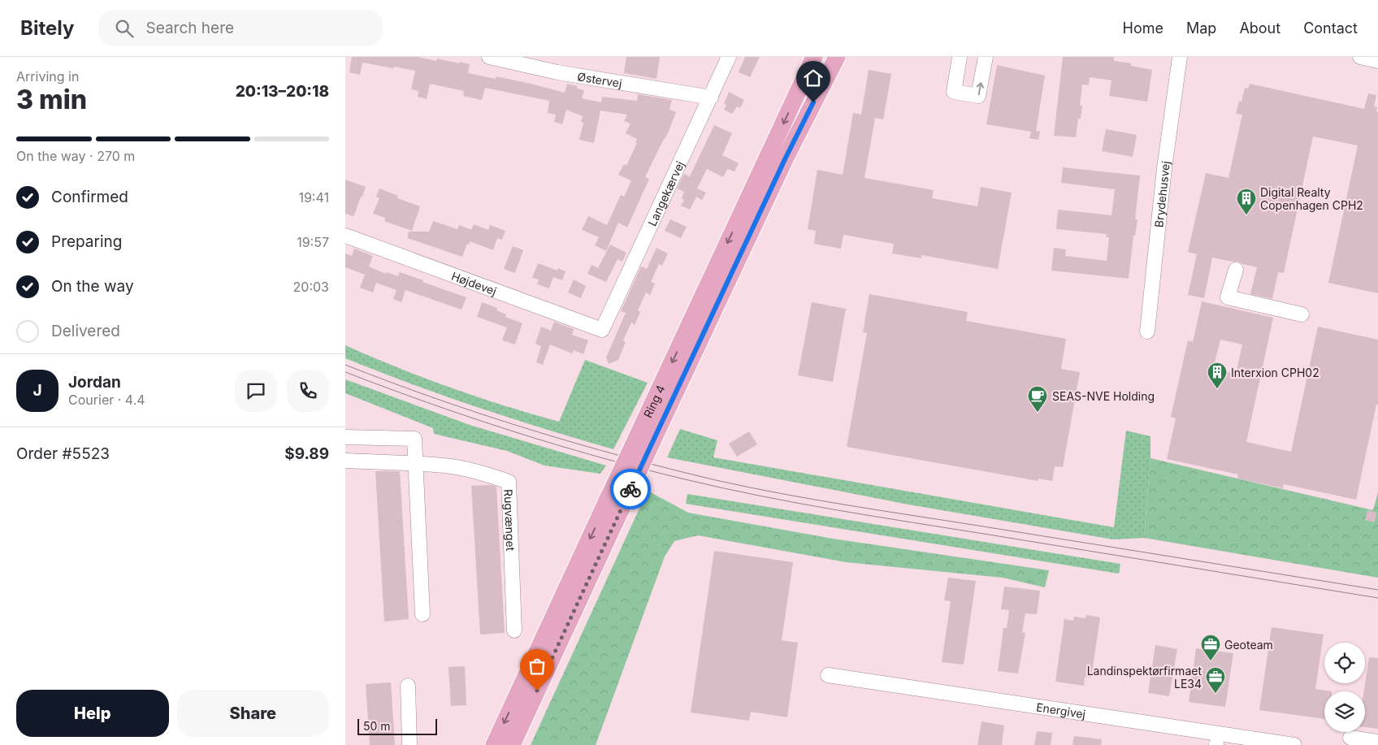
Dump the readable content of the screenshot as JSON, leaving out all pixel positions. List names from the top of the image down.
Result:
{
  "streets": {
    "main road": ["Ring 4"],
    "street": [
      "Østervej",
      "Langekærvej",
      "Brydehusvej",
      "Højdevej",
      "Rugvænget",
      "Energivej"
    ]
  },
  "crossings": [
    ["Østervej", "Langekærvej"],
    ["Langekærvej", "Højdevej"]
  ],
  "places": {
    "building": ["Digital Realty Copenhagen CPH2", "Interxion CPH02"],
    "cafe": ["SEAS-NVE Holding"],
    "office": ["Geoteam", "Landinspektørfirmaet LE34"]
  },
  "scale_bar": "50 m",
  "page": {
    "header": "Bitely",
    "search": "Search here",
    "nav": [
      "Home",
      "Map",
      "About",
      "Contact"
    ],
    "heading": ["3 min", "Arriving in", "20:13–20:18"],
    "panel": [
      "Jordan",
      "Courier · 4.4",
      "Order #5523",
      "$9.89"
    ],
    "bar": "On the way · 270 m",
    "list": [
      ["Confirmed", "19:41"],
      ["Preparing", "19:57"],
      ["On the way", "20:03"],
      "Delivered"
    ],
    "round": "J",
    "buttons": ["Help", "Share"],
    "scale": "50 m"
  }
}
